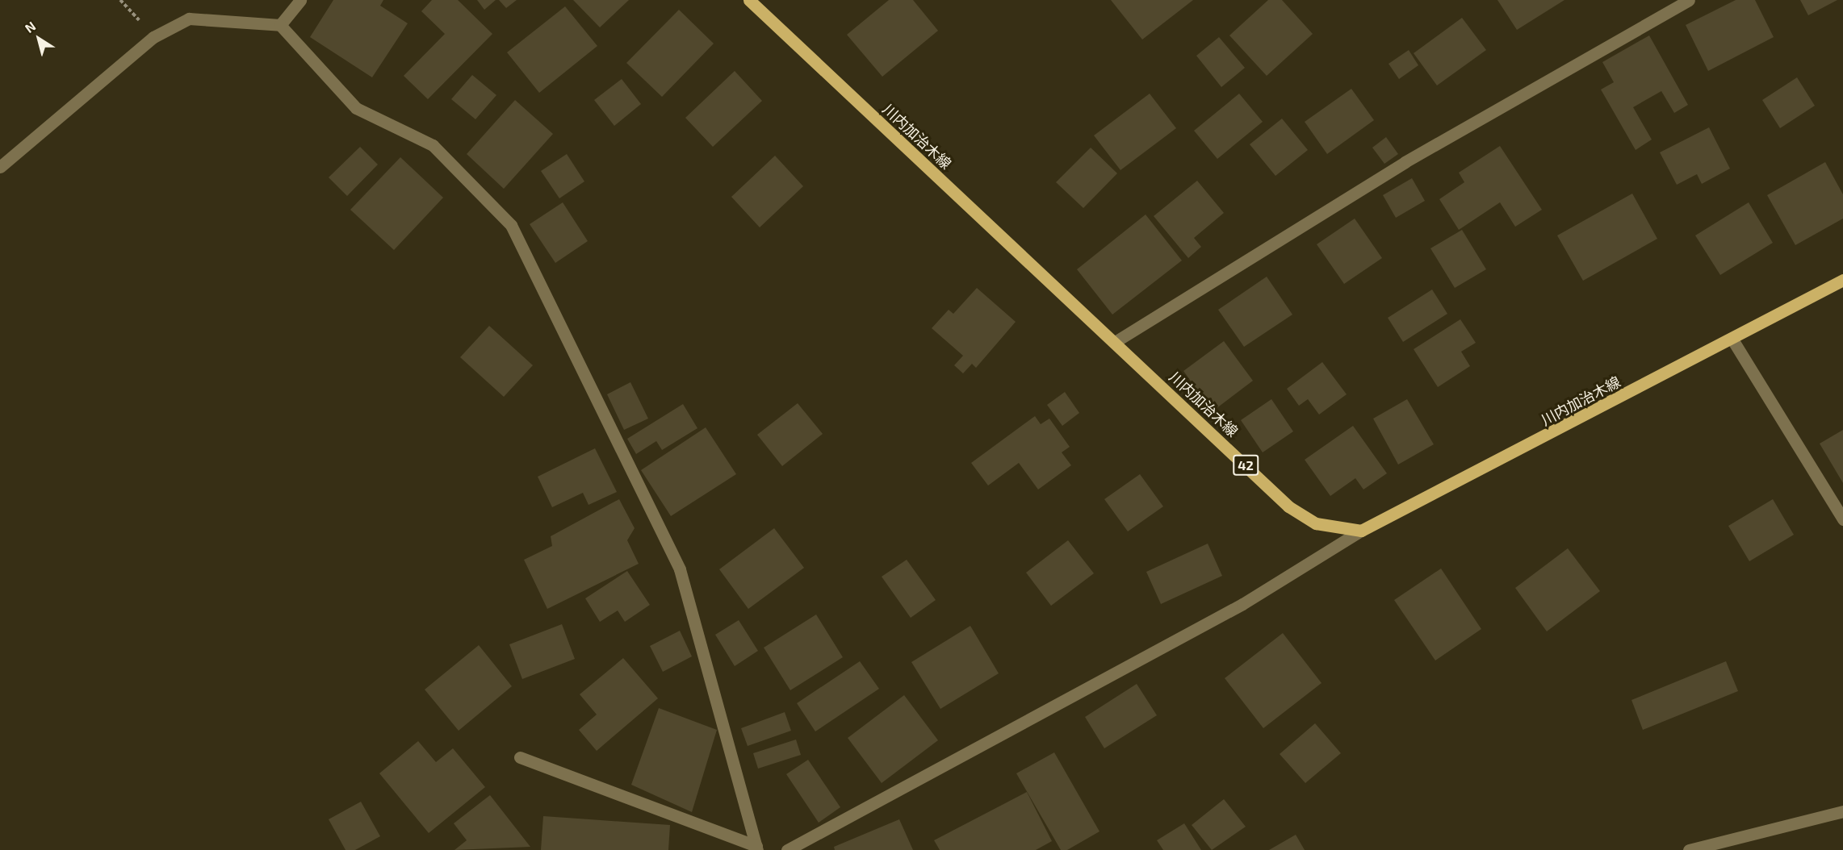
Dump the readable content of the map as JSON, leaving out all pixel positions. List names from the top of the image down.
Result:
{
  "streets": {
    "main road": ["川内加治木線", "42"]
  },
  "north": "top left"
}
